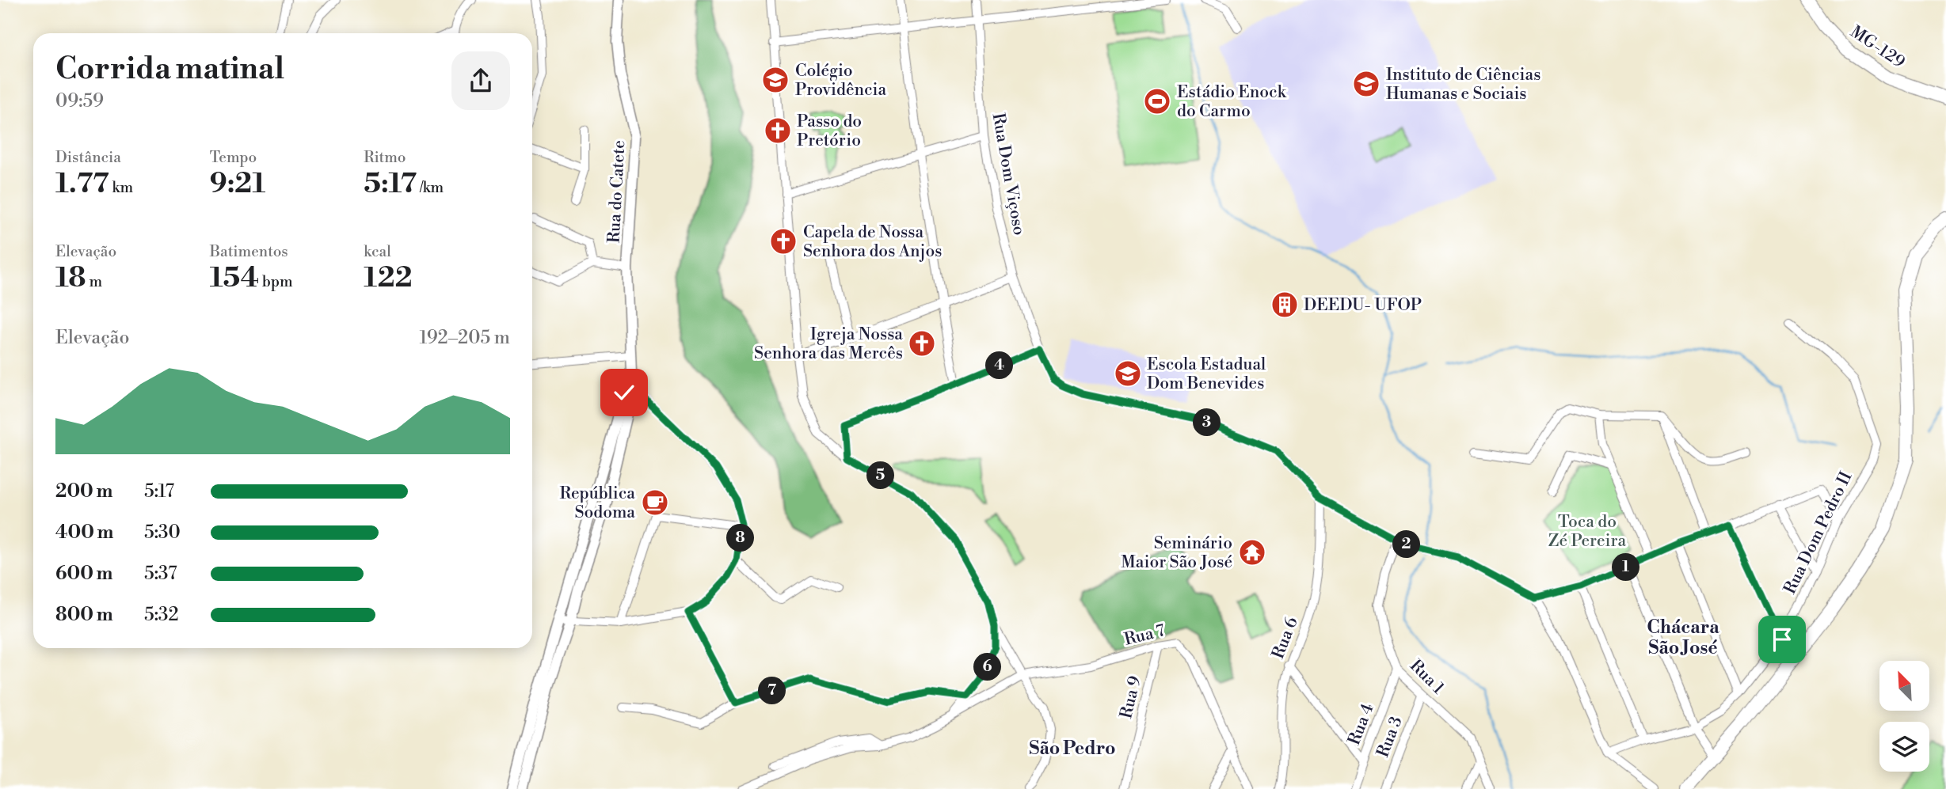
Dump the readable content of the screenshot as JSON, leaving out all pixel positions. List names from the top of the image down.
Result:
{
  "streets": {
    "main road": ["MG-129"],
    "street": [
      "Rua Dom Viçoso",
      "Rua do Catete",
      "Rua Dom Pedro II",
      "Rua 7",
      "Rua 6",
      "Rua 1",
      "Rua 9",
      "Rua 4",
      "Rua 3"
    ]
  },
  "crossings": [
    ["Rua Dom Viçoso", "Rua 6"],
    ["Rua Dom Viçoso", "Rua 1"],
    ["Rua 7", "Rua 9"],
    ["Rua 1", "Rua 4"],
    ["Rua 1", "Rua 3"]
  ],
  "districts": ["Chácara São José", "São Pedro"],
  "parks": ["Toca do Zé Pereira"],
  "places": {
    "school or university": ["Colégio Providência", "Instituto de Ciências Humanas e Sociais", "Escola Estadual Dom Benevides"],
    "sports": ["Estádio Enock do Carmo"],
    "church": ["Passo do Pretório", "Capela de Nossa Senhora dos Anjos", "Igreja Nossa Senhora das Mercês"],
    "building": ["DEEDU- UFOP"],
    "cafe": ["República Sodoma"],
    "temple": ["Seminário Maior São José"]
  },
  "north": "top left",
  "page": {
    "heading": ["Corrida matinal", "09:59"],
    "stats": [
      ["Distância", "1.77 km"],
      ["Tempo", "9:21"],
      ["Ritmo", "5:17 /km"],
      ["Elevação", "18 m"],
      ["Batimentos", "154 bpm"],
      ["kcal", "122"]
    ],
    "chart": ["Elevação", "192–205 m"],
    "pins": [
      "4",
      "3",
      "5",
      "8",
      "2",
      "1",
      "6",
      "7"
    ],
    "list": [
      {
        "name": "200 m",
        "note": "5:17"
      },
      {
        "name": "400 m",
        "note": "5:30"
      },
      {
        "name": "600 m",
        "note": "5:37"
      },
      {
        "name": "800 m",
        "note": "5:32"
      }
    ]
  }
}
